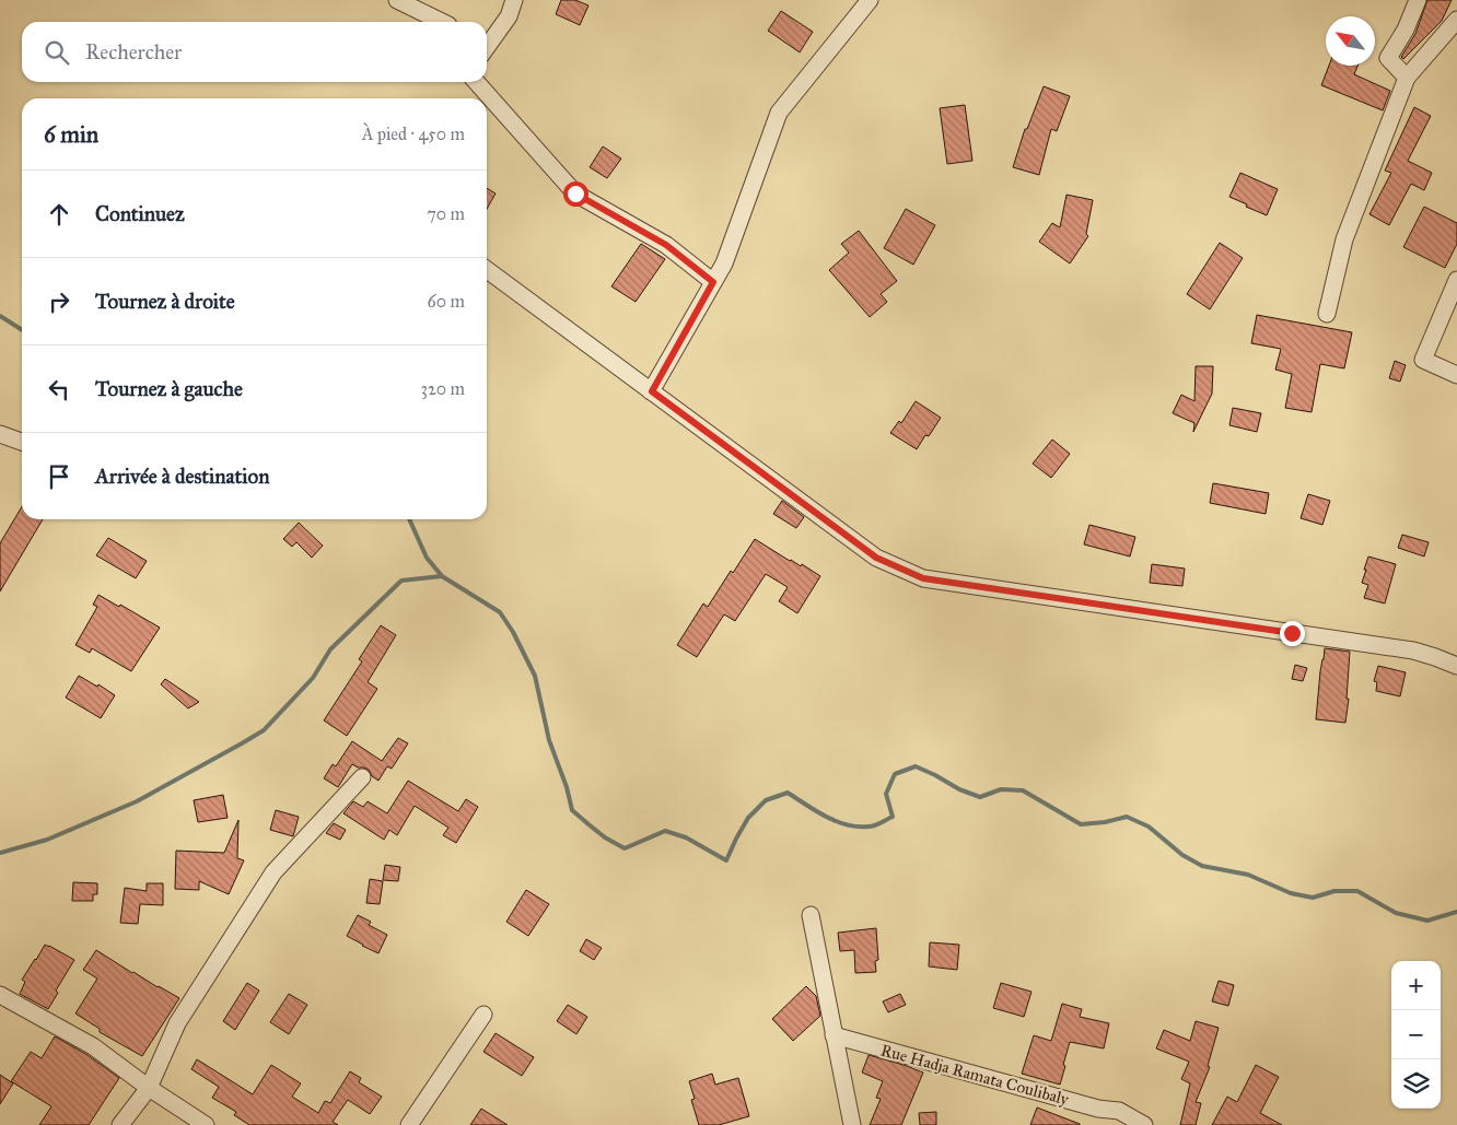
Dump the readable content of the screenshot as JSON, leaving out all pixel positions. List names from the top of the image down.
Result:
{
  "streets": {
    "street": ["Rue Hadja Ramata Coulibaly"]
  },
  "north": "top left",
  "page": {
    "search": "Rechercher",
    "heading": ["6 min", "À pied · 450 m"],
    "list": [
      ["Continuez", "70 m"],
      ["Tournez à droite", "60 m"],
      ["Tournez à gauche", "320 m"],
      "Arrivée à destination"
    ],
    "map_buttons": ["+", "−"]
  }
}
